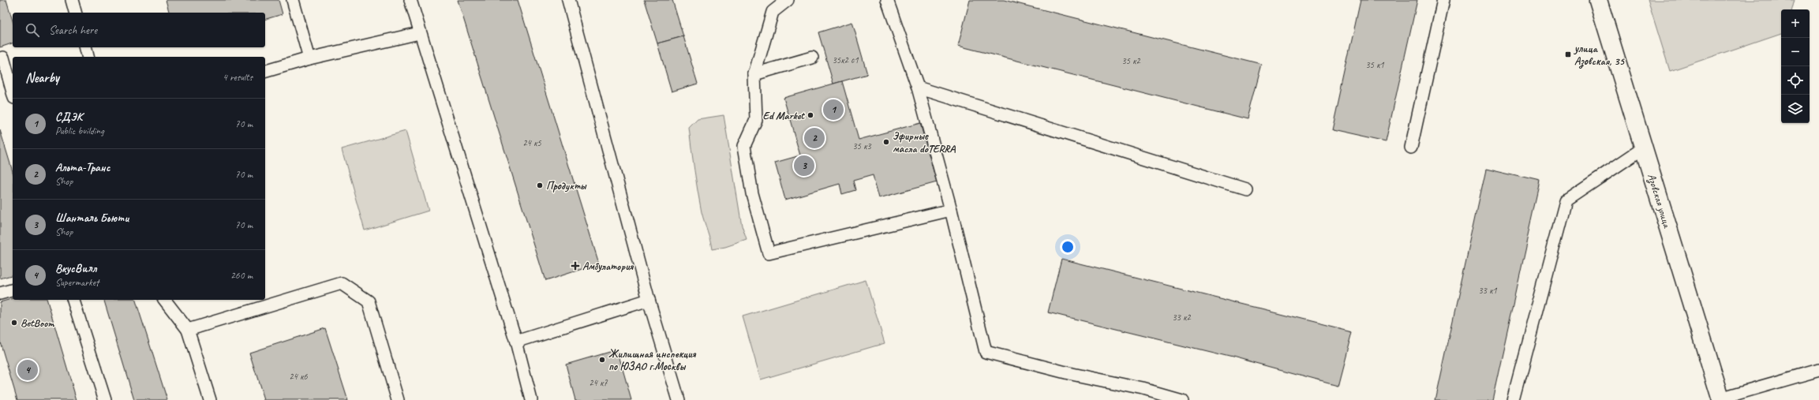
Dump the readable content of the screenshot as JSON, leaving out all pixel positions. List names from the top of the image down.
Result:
{
  "streets": {
    "street": ["Азовская улица"]
  },
  "places": {
    "transit": ["улица Азовская, 35"],
    "other": [
      "Ed Market",
      "Эфирные масла doTERRA",
      "Продукты",
      "BetBoom",
      "Жилищная инспекция по ЮЗАО г.Москвы"
    ],
    "health": ["Амбулатория"]
  },
  "house_numbers": [
    "35к2 с1",
    "35 к2",
    "35 к1",
    "24 к5",
    "35 к3",
    "33 к1",
    "33 к2",
    "24 к6",
    "24 к7"
  ],
  "page": {
    "map_buttons": ["+", "−"],
    "search": "Search here",
    "heading": ["Nearby", "4 results"],
    "pins": [
      "1",
      "2",
      "3",
      "4"
    ],
    "list": [
      {
        "mark": "1",
        "name": "СДЭК",
        "note": "Public building",
        "value": "70 m"
      },
      {
        "mark": "2",
        "name": "Альта-Транс",
        "note": "Shop",
        "value": "70 m"
      },
      {
        "mark": "3",
        "name": "Шанталь Бьюти",
        "note": "Shop",
        "value": "70 m"
      },
      {
        "mark": "4",
        "name": "ВкусВилл",
        "note": "Supermarket",
        "value": "260 m"
      }
    ]
  }
}
